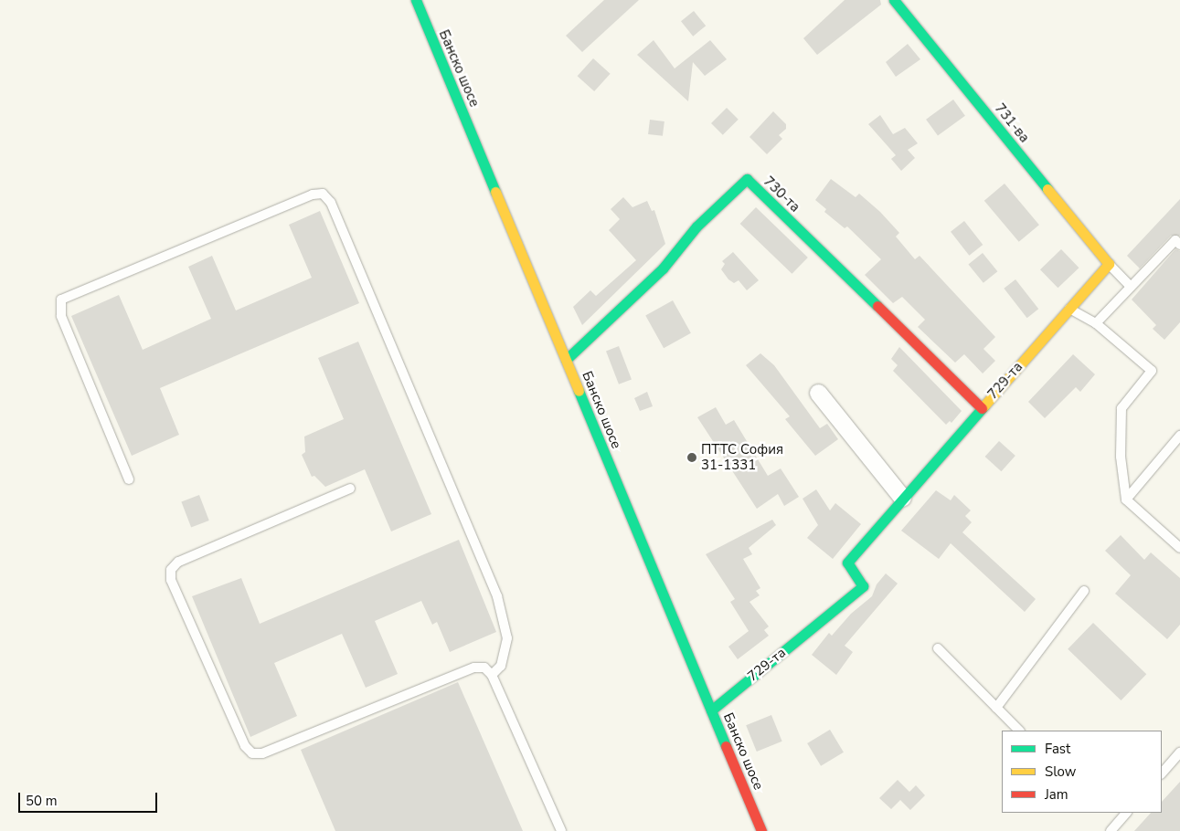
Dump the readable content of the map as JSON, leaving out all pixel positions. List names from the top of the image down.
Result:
{
  "streets": {
    "street": [
      "Банско шосе",
      "731-ва",
      "730-та",
      "729-та"
    ]
  },
  "crossings": [
    ["Банско шосе", "730-та"],
    ["Банско шосе", "729-та"],
    ["731-ва", "729-та"],
    ["730-та", "729-та"]
  ],
  "places": ["ПТТС София 31-1331"],
  "legend": ["Fast", "Slow", "Jam"],
  "scale_bar": "50 m"
}
